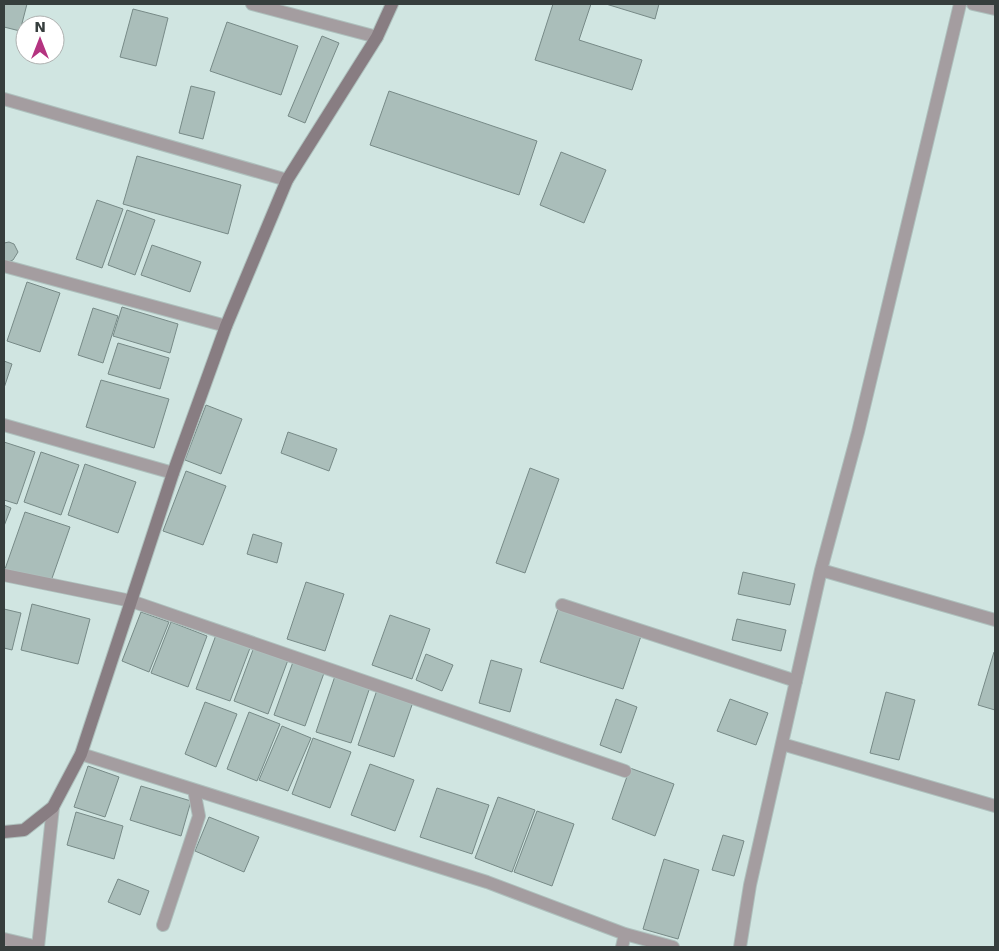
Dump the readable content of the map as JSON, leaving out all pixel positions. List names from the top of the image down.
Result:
{
  "north": "top"
}
